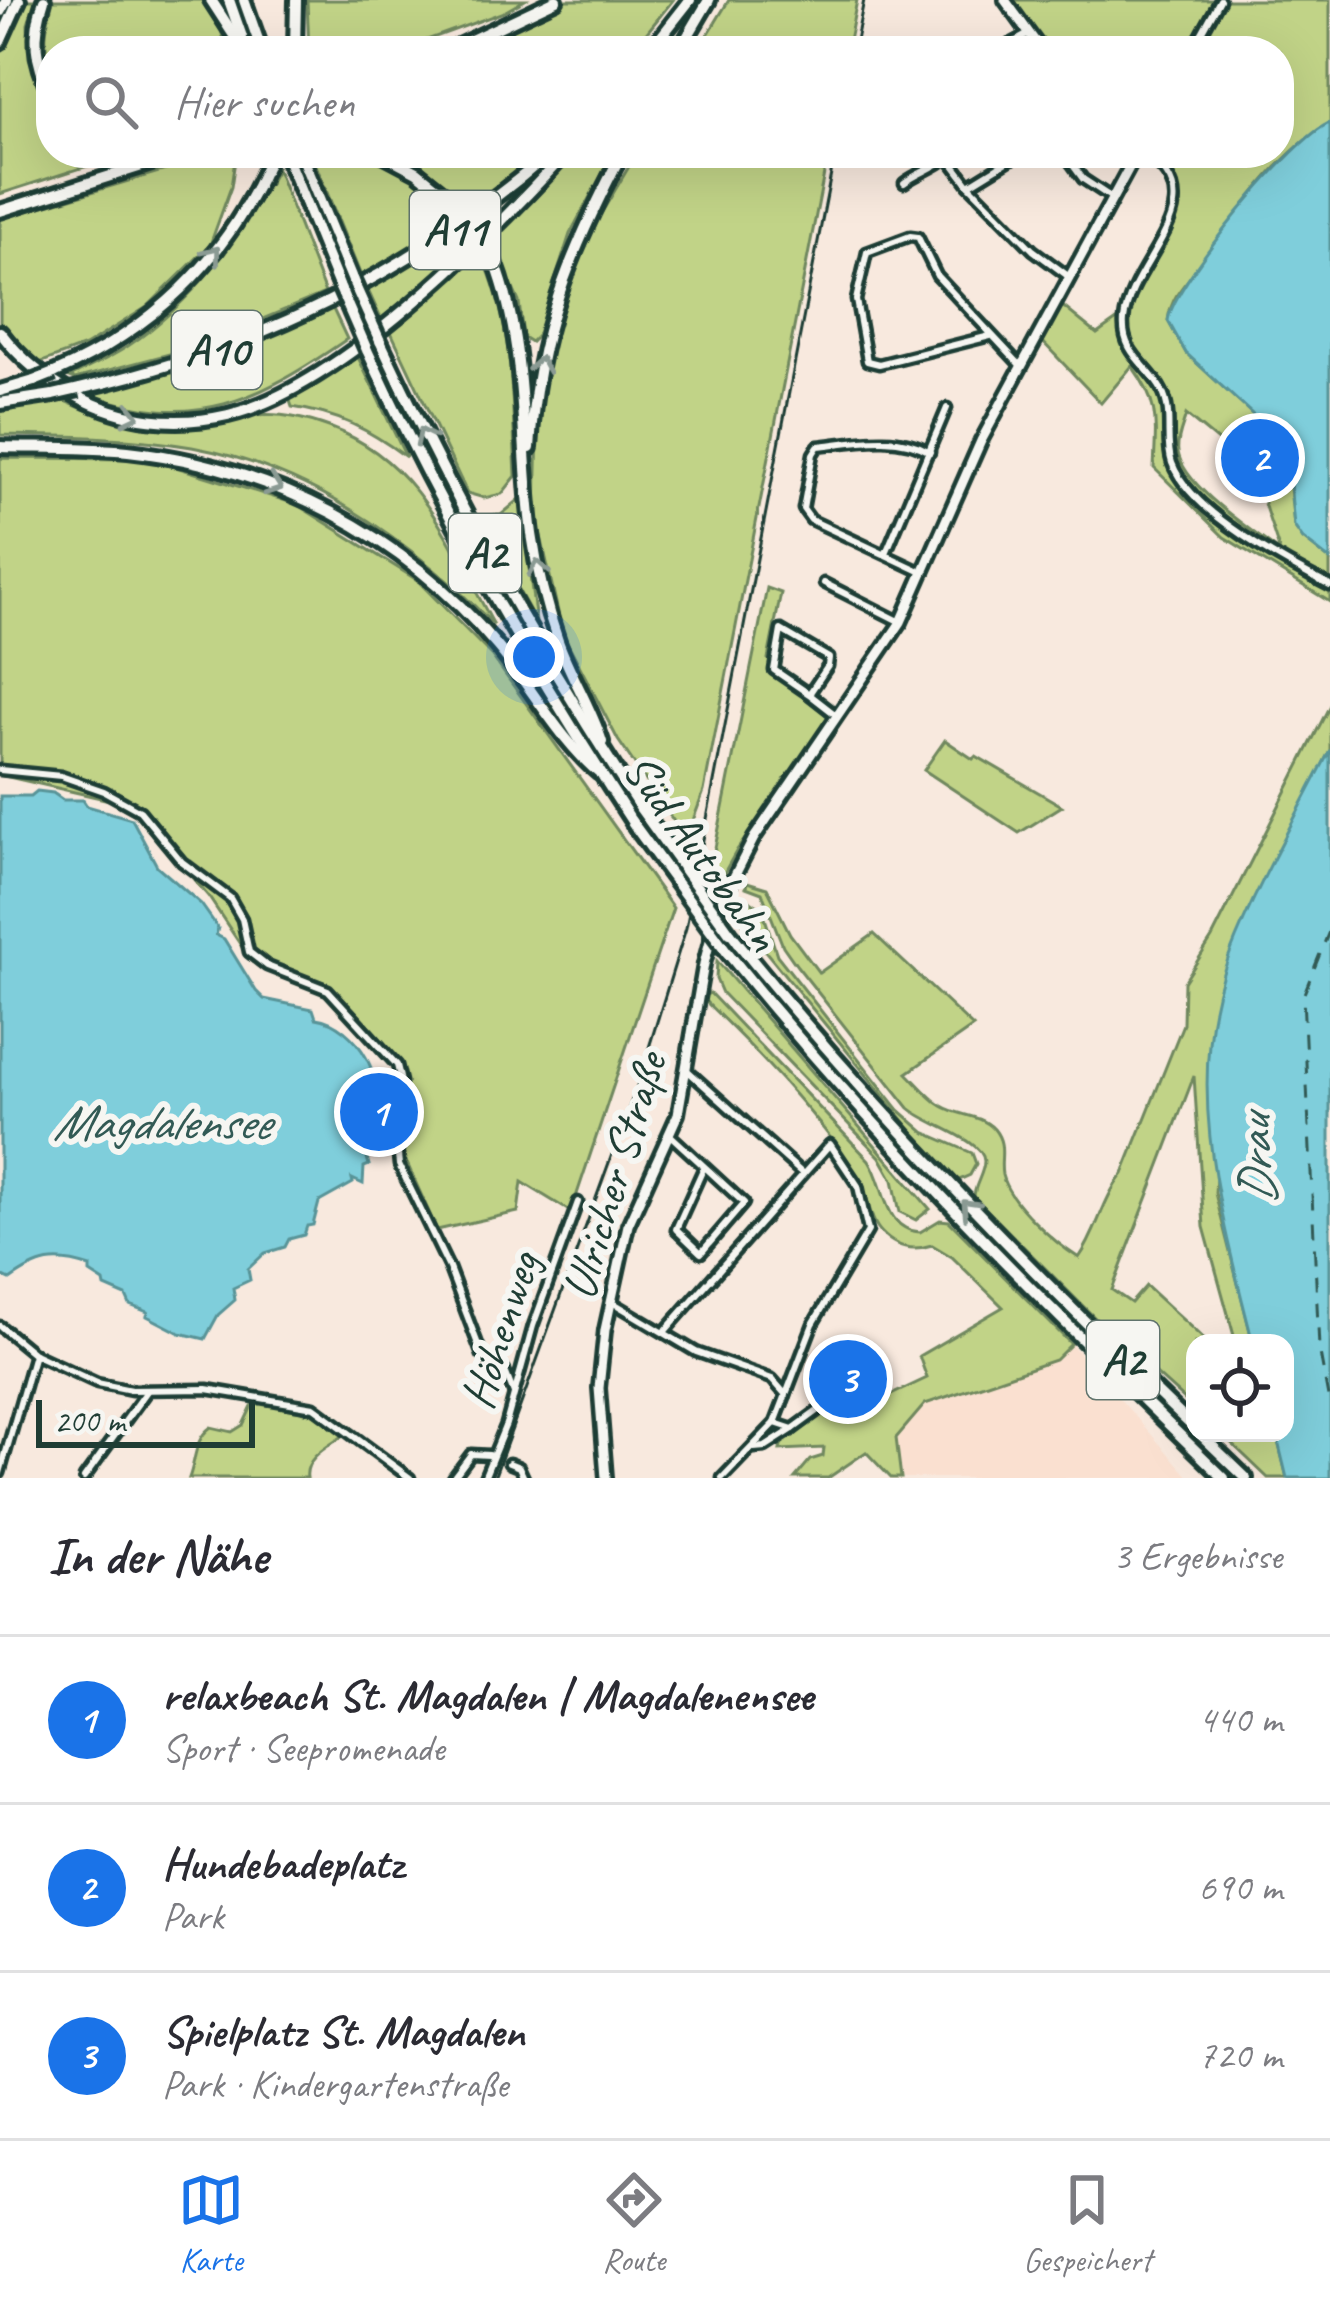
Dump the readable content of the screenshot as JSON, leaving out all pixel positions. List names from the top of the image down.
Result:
{
  "streets": {
    "highway": [
      "A11",
      "A10",
      "A2",
      "Süd Autobahn"
    ],
    "street": ["Ulricher Straße", "Höhenweg"]
  },
  "crossings": [
    ["A11", "A10"],
    ["A11", "Süd Autobahn"],
    ["A10", "Süd Autobahn"]
  ],
  "water": ["Magdalensee", "Drau"],
  "scale_bar": "200 m",
  "page": {
    "search": "Hier suchen",
    "pins": ["2", "1", "3"],
    "scale": "200 m",
    "heading": ["In der Nähe", "3 Ergebnisse"],
    "list": [
      {
        "mark": "1",
        "name": "relaxbeach St. Magdalen | Magdalenensee",
        "note": "Sport · Seepromenade",
        "value": "440 m"
      },
      {
        "mark": "2",
        "name": "Hundebadeplatz",
        "note": "Park",
        "value": "690 m"
      },
      {
        "mark": "3",
        "name": "Spielplatz St. Magdalen",
        "note": "Park · Kindergartenstraße",
        "value": "720 m"
      }
    ],
    "nav": ["Karte", "Route", "Gespeichert"]
  }
}
